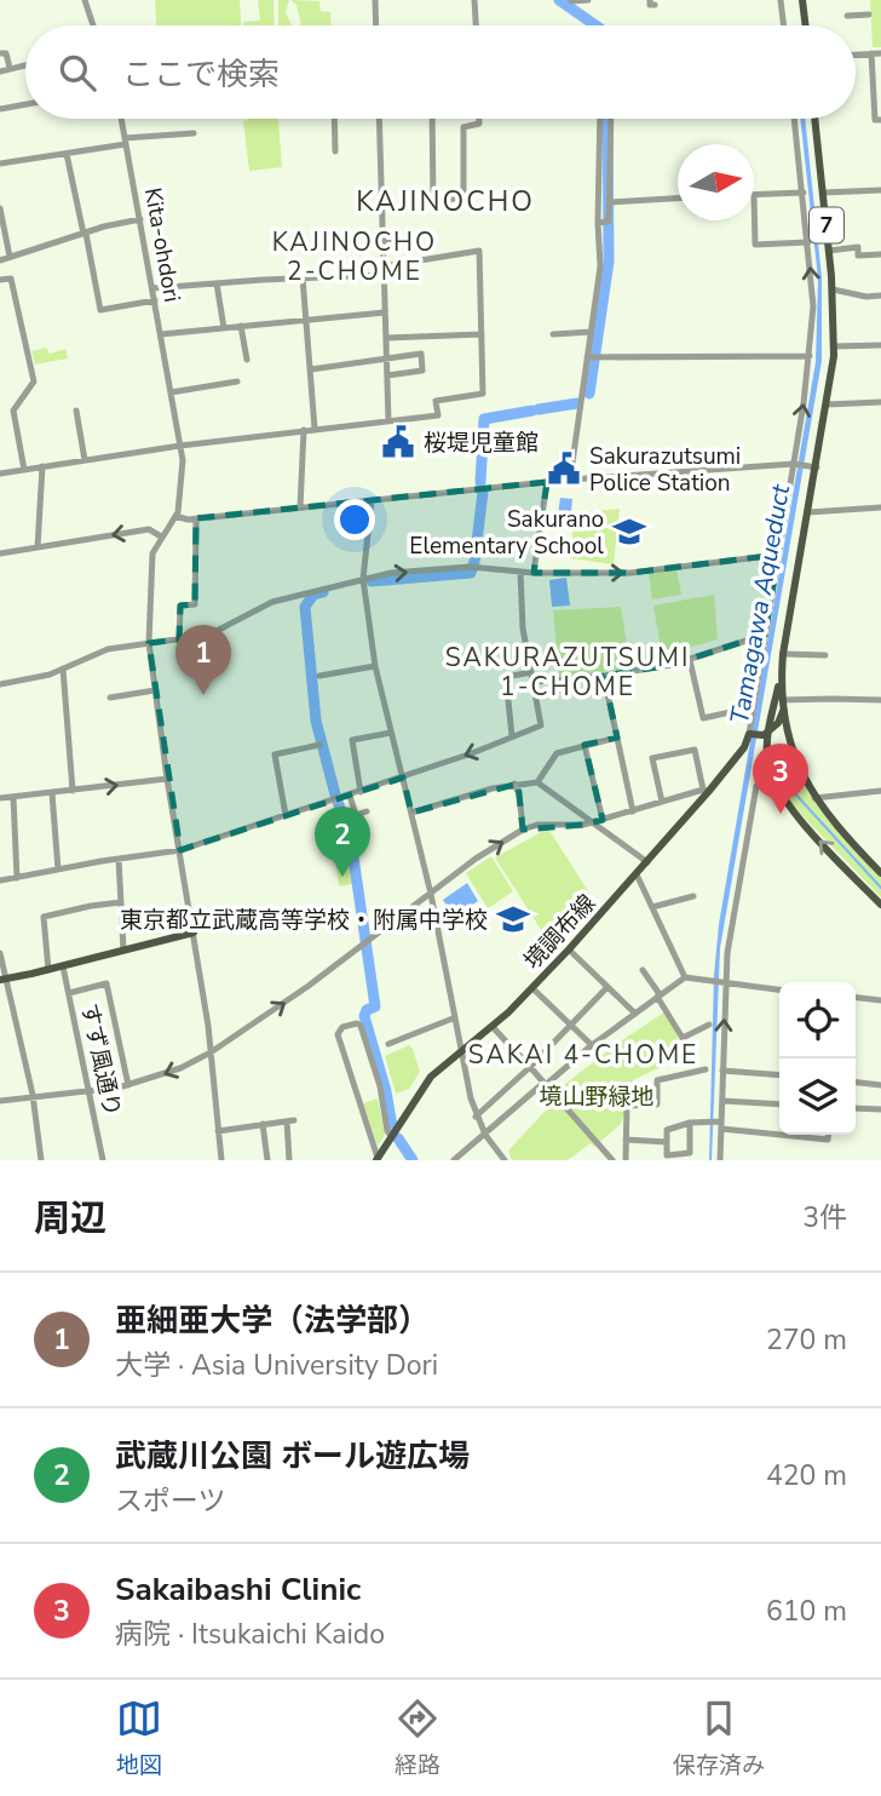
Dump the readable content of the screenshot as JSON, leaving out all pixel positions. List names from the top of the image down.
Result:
{
  "streets": {
    "main road": ["7", "境調布線"],
    "street": ["Kita-ohdori", "すず風通り"]
  },
  "districts": [
    "KAJINOCHO",
    "KAJINOCHO 2-CHOME",
    "SAKURAZUTSUMI 1-CHOME",
    "SAKAI 4-CHOME"
  ],
  "water": ["Tamagawa Aqueduct"],
  "parks": ["境山野緑地"],
  "places": {
    "public building": ["桜堤児童館", "Sakurazutsumi Police Station"],
    "school or university": ["Sakurano Elementary School", "東京都立武蔵高等学校・附属中学校"]
  },
  "north": "right",
  "page": {
    "search": "ここで検索",
    "pins": ["1", "3", "2"],
    "heading": ["周辺", "3件"],
    "list": [
      {
        "mark": "1",
        "name": "亜細亜大学（法学部）",
        "note": "大学 · Asia University Dori",
        "value": "270 m"
      },
      {
        "mark": "2",
        "name": "武蔵川公園 ボール遊広場",
        "note": "スポーツ",
        "value": "420 m"
      },
      {
        "mark": "3",
        "name": "Sakaibashi Clinic",
        "note": "病院 · Itsukaichi Kaido",
        "value": "610 m"
      }
    ],
    "nav": ["地図", "経路", "保存済み"]
  }
}
